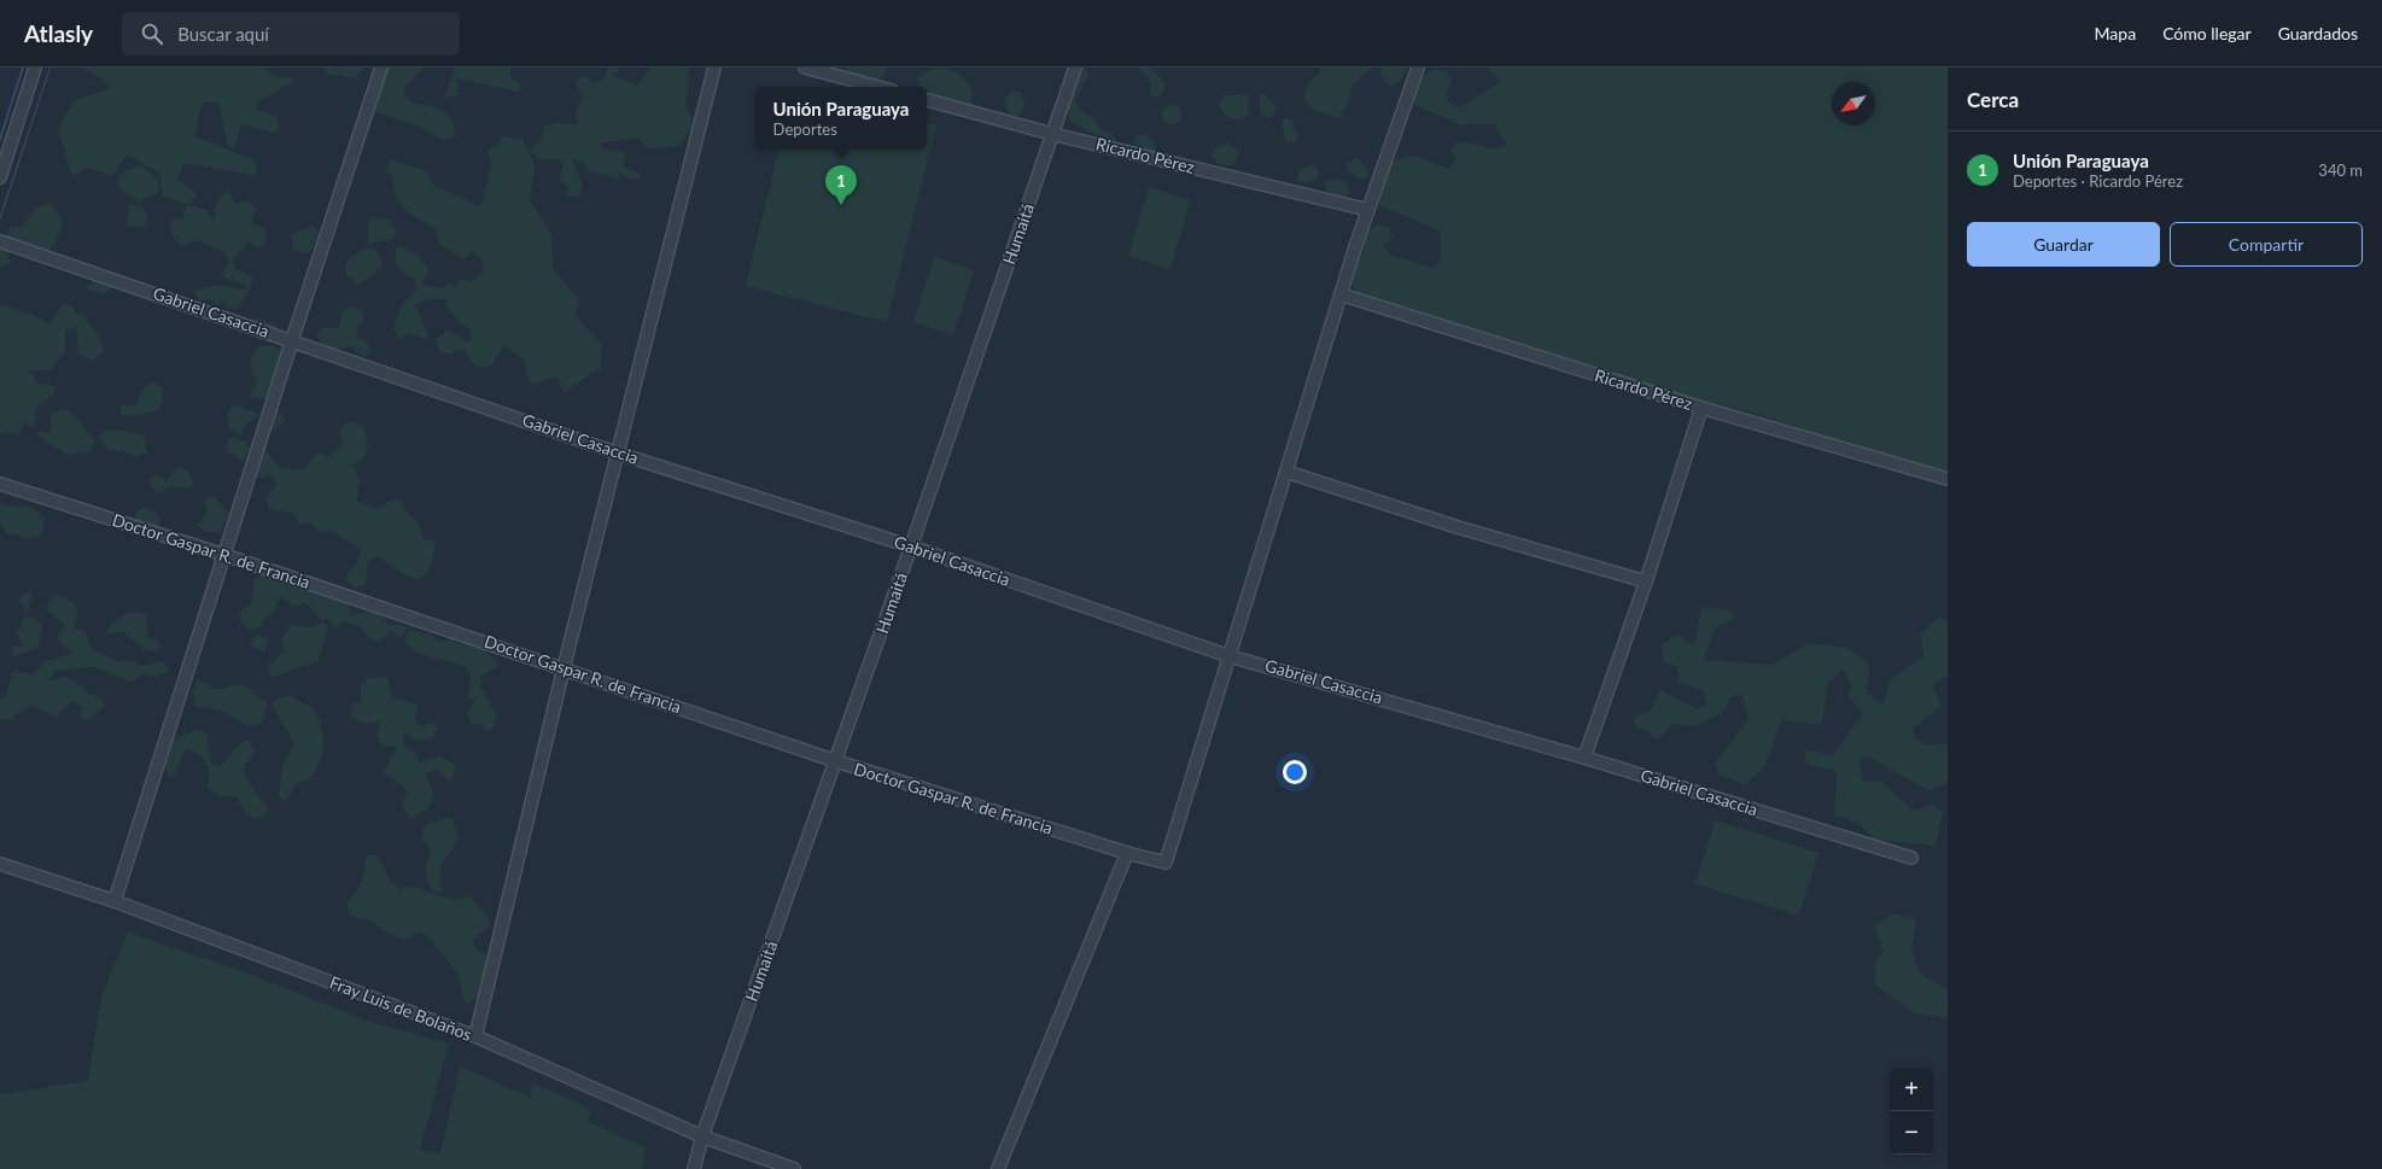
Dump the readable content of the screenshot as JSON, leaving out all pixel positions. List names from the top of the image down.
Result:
{
  "streets": {
    "street": [
      "Ricardo Pérez",
      "Humaitá",
      "Gabriel Casaccia",
      "Doctor Gaspar R. de Francia",
      "Fray Luis de Bolaños"
    ]
  },
  "crossings": [
    ["Ricardo Pérez", "Humaitá"],
    ["Humaitá", "Gabriel Casaccia"],
    ["Humaitá", "Doctor Gaspar R. de Francia"],
    ["Humaitá", "Fray Luis de Bolaños"],
    ["Gabriel Casaccia", "Doctor Gaspar R. de Francia"]
  ],
  "north": "bottom left",
  "page": {
    "header": "Atlasly",
    "search": "Buscar aquí",
    "nav": ["Mapa", "Cómo llegar", "Guardados"],
    "heading": "Cerca",
    "popup": ["Unión Paraguaya", "Deportes"],
    "list": [
      {
        "mark": "1",
        "name": "Unión Paraguaya",
        "note": "Deportes · Ricardo Pérez",
        "value": "340 m"
      }
    ],
    "pins": "1",
    "buttons": ["Guardar", "Compartir"],
    "map_buttons": ["+", "−"]
  }
}
